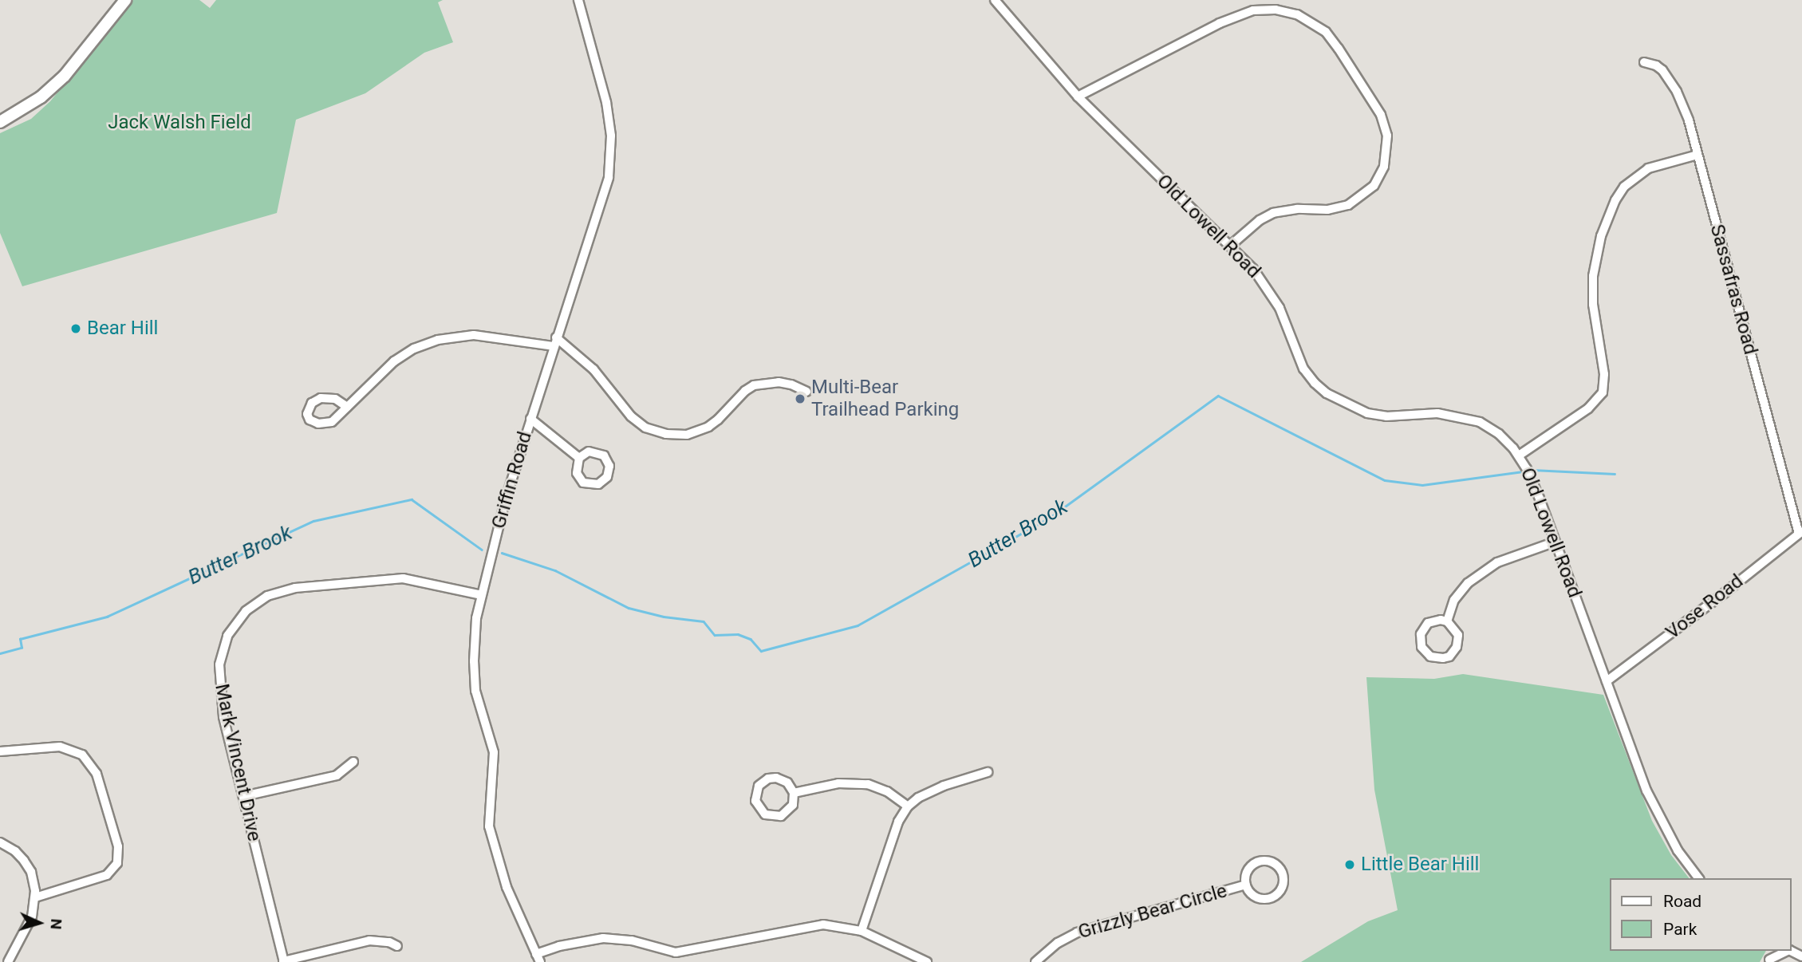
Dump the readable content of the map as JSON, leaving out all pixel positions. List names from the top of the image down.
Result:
{
  "streets": {
    "street": [
      "Old Lowell Road",
      "Sassafras Road",
      "Griffin Road",
      "Vose Road",
      "Mark Vincent Drive",
      "Grizzly Bear Circle"
    ]
  },
  "crossings": [
    ["Old Lowell Road", "Vose Road"],
    ["Sassafras Road", "Vose Road"],
    ["Griffin Road", "Mark Vincent Drive"]
  ],
  "water": ["Butter Brook"],
  "parks": ["Jack Walsh Field"],
  "places": ["Bear Hill", "Multi-Bear Trailhead Parking", "Little Bear Hill"],
  "legend": ["Road", "Park"],
  "north": "right"
}
